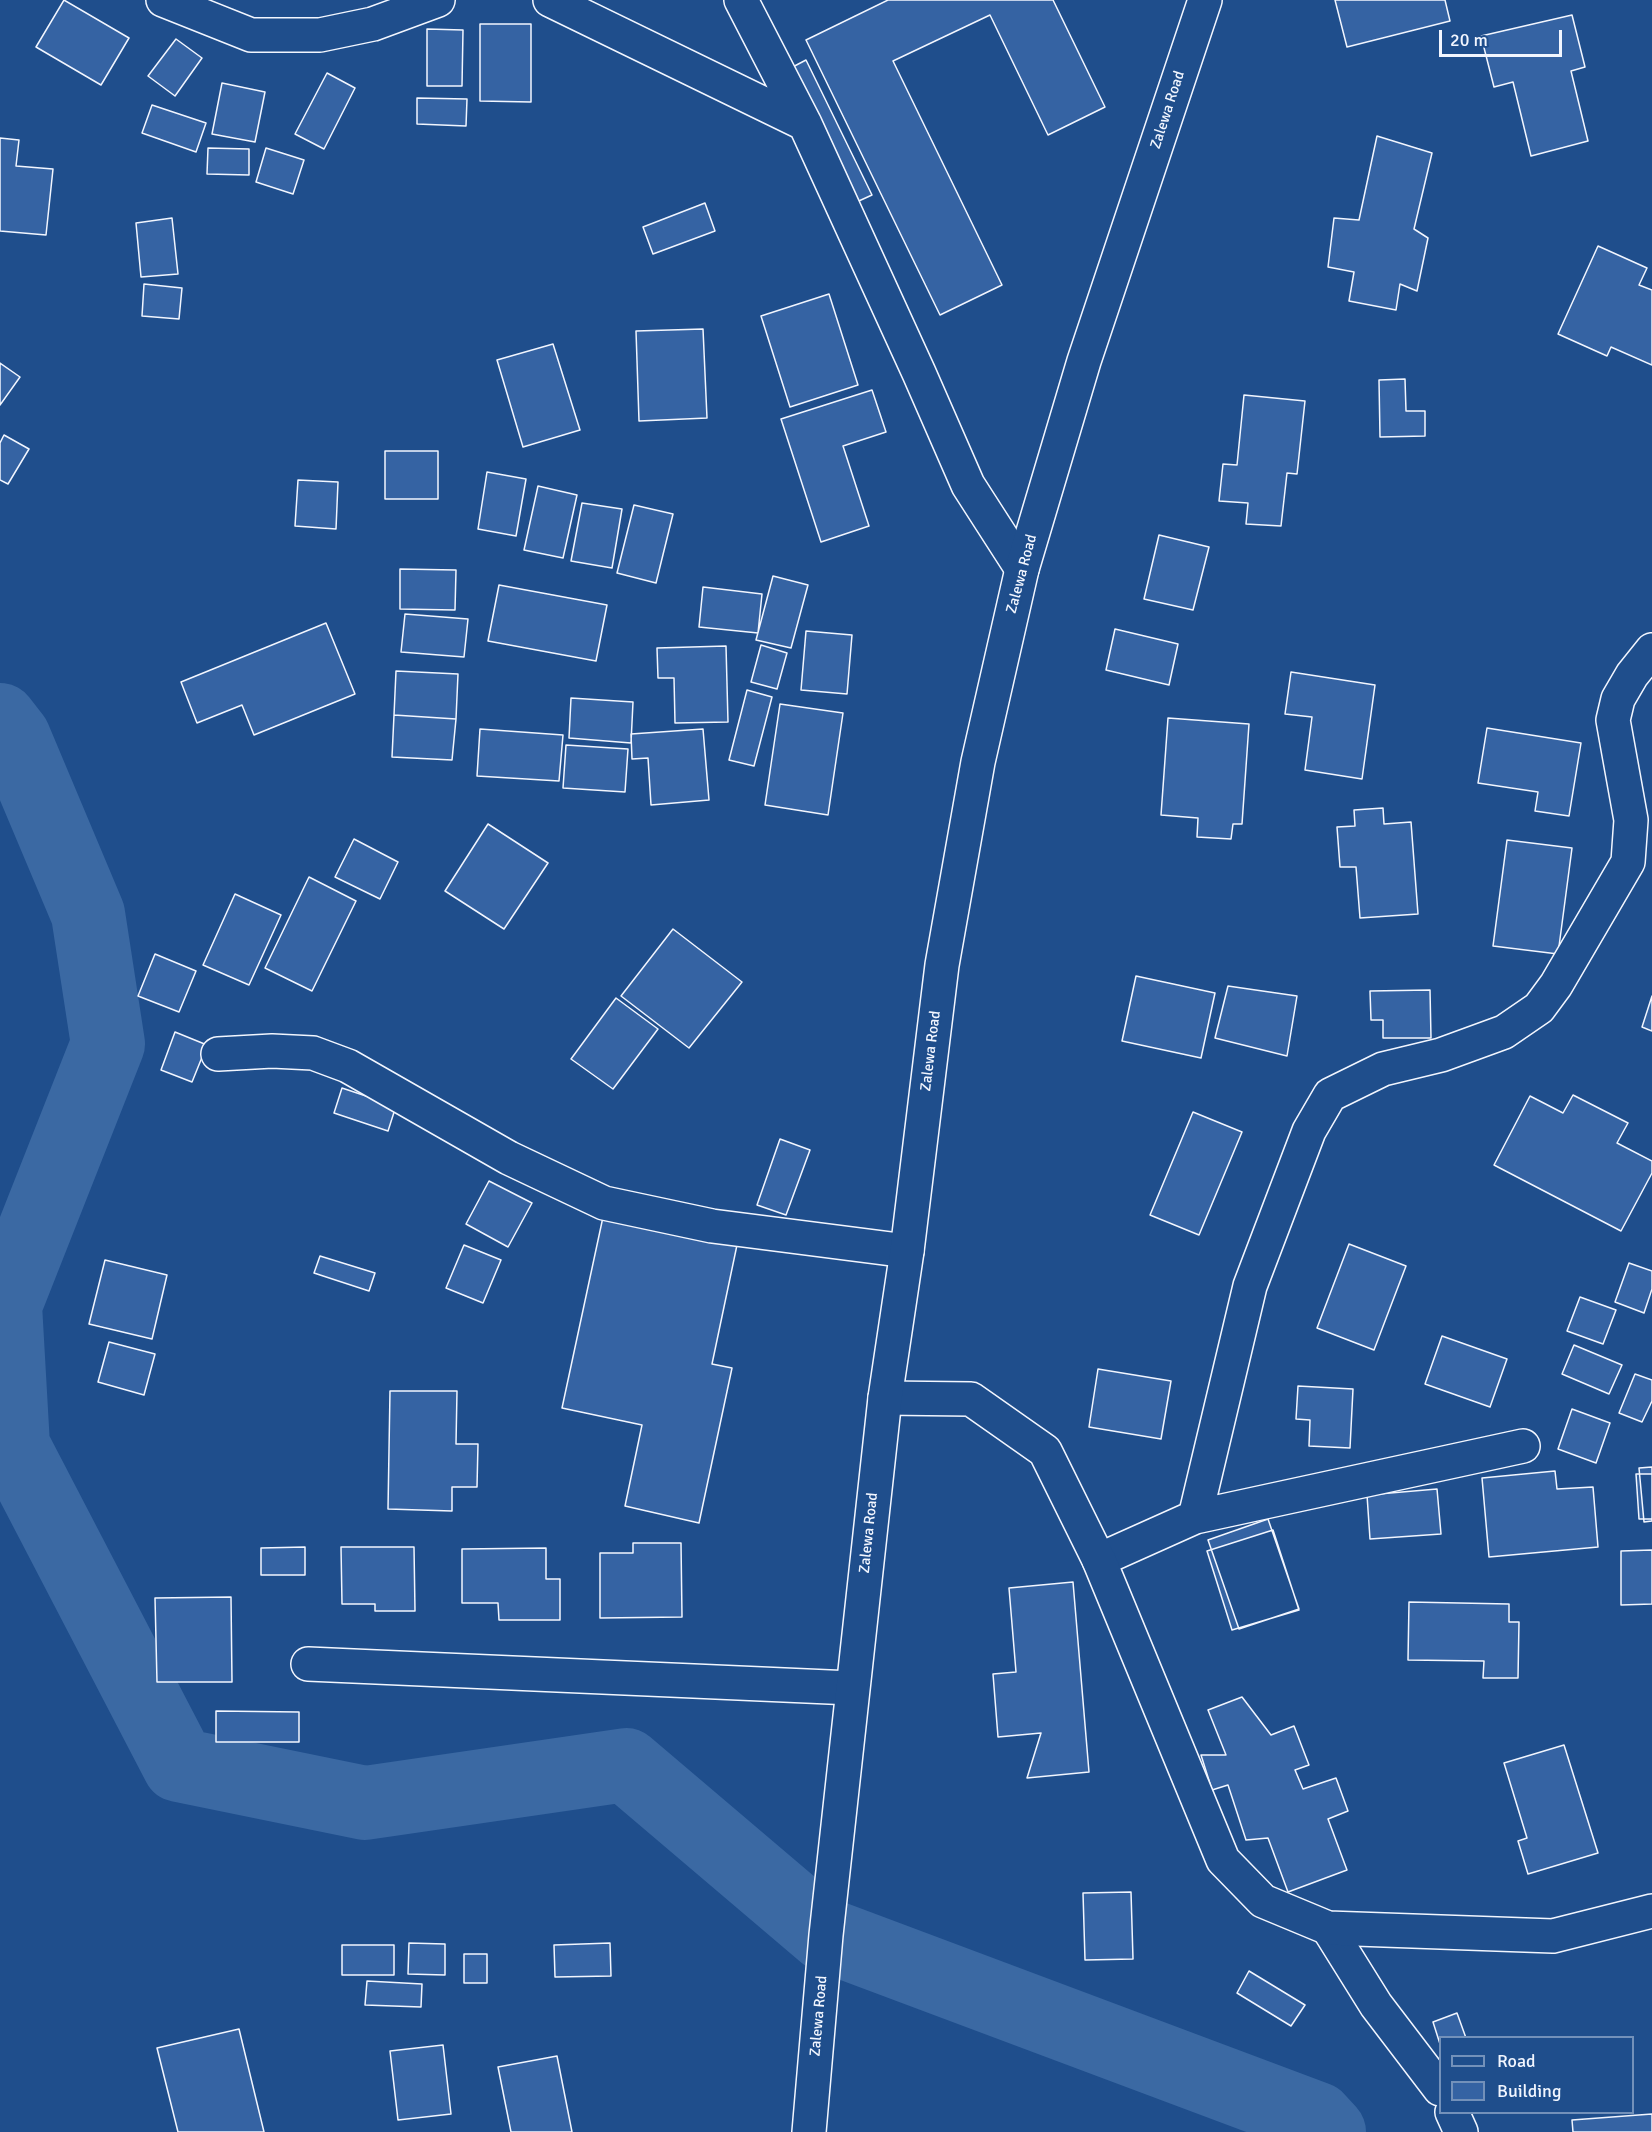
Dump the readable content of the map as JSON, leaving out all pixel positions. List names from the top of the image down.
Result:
{
  "streets": {
    "main road": ["Zalewa Road"]
  },
  "legend": ["Road", "Building"],
  "scale_bar": "20 m"
}
